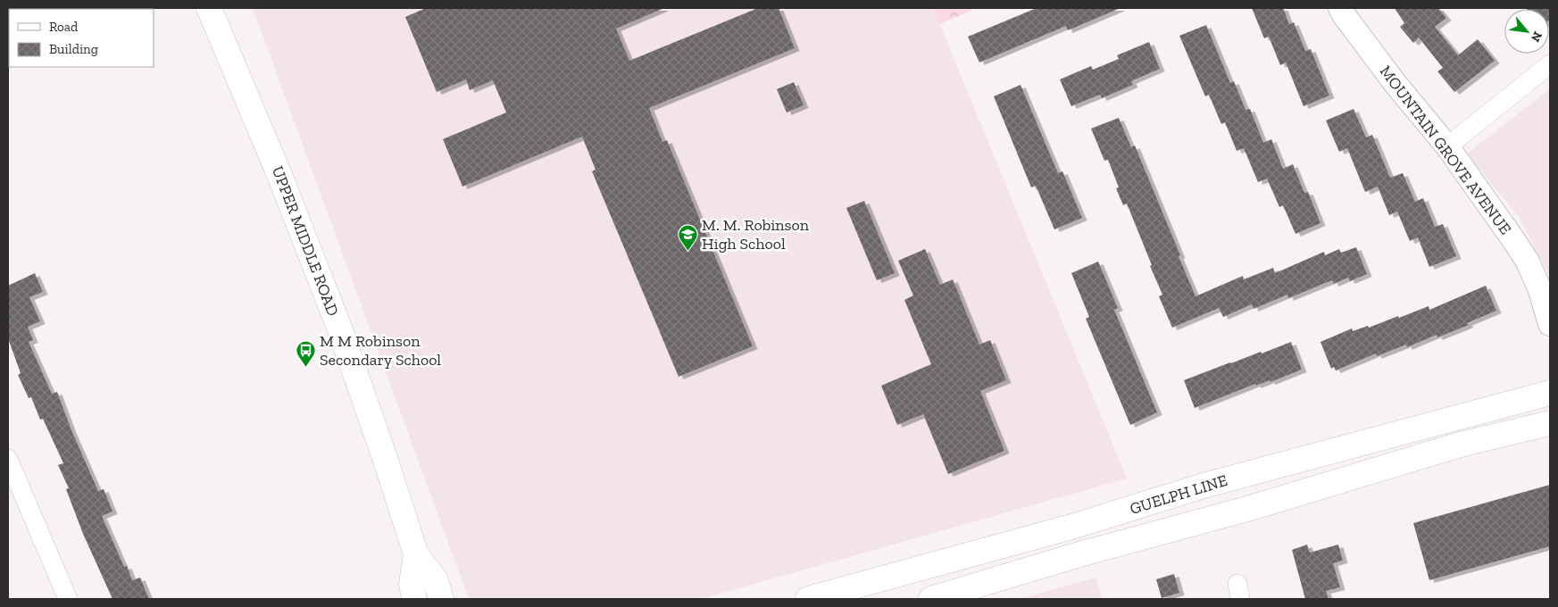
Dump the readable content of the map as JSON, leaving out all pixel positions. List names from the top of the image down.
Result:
{
  "streets": {
    "main road": ["UPPER MIDDLE ROAD", "GUELPH LINE"],
    "street": ["MOUNTAIN GROVE AVENUE"]
  },
  "places": {
    "school or university": ["M. M. Robinson High School"],
    "bus stop": ["M M Robinson Secondary School"]
  },
  "legend": ["Road", "Building"],
  "north": "bottom right"
}
